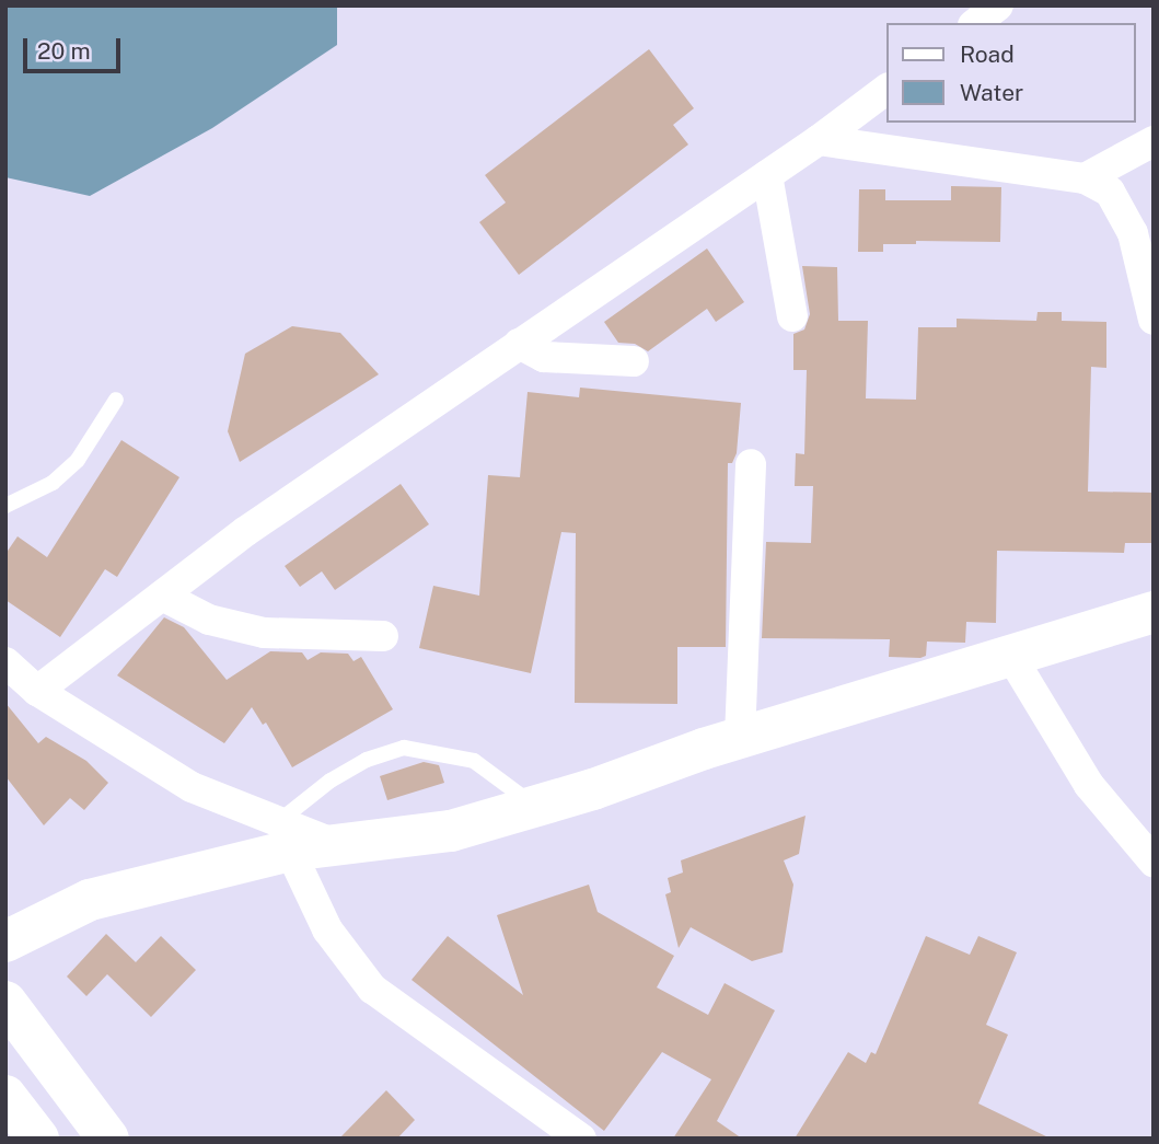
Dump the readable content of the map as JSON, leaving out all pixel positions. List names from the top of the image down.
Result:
{
  "legend": ["Road", "Water"],
  "scale_bar": "20 m"
}
